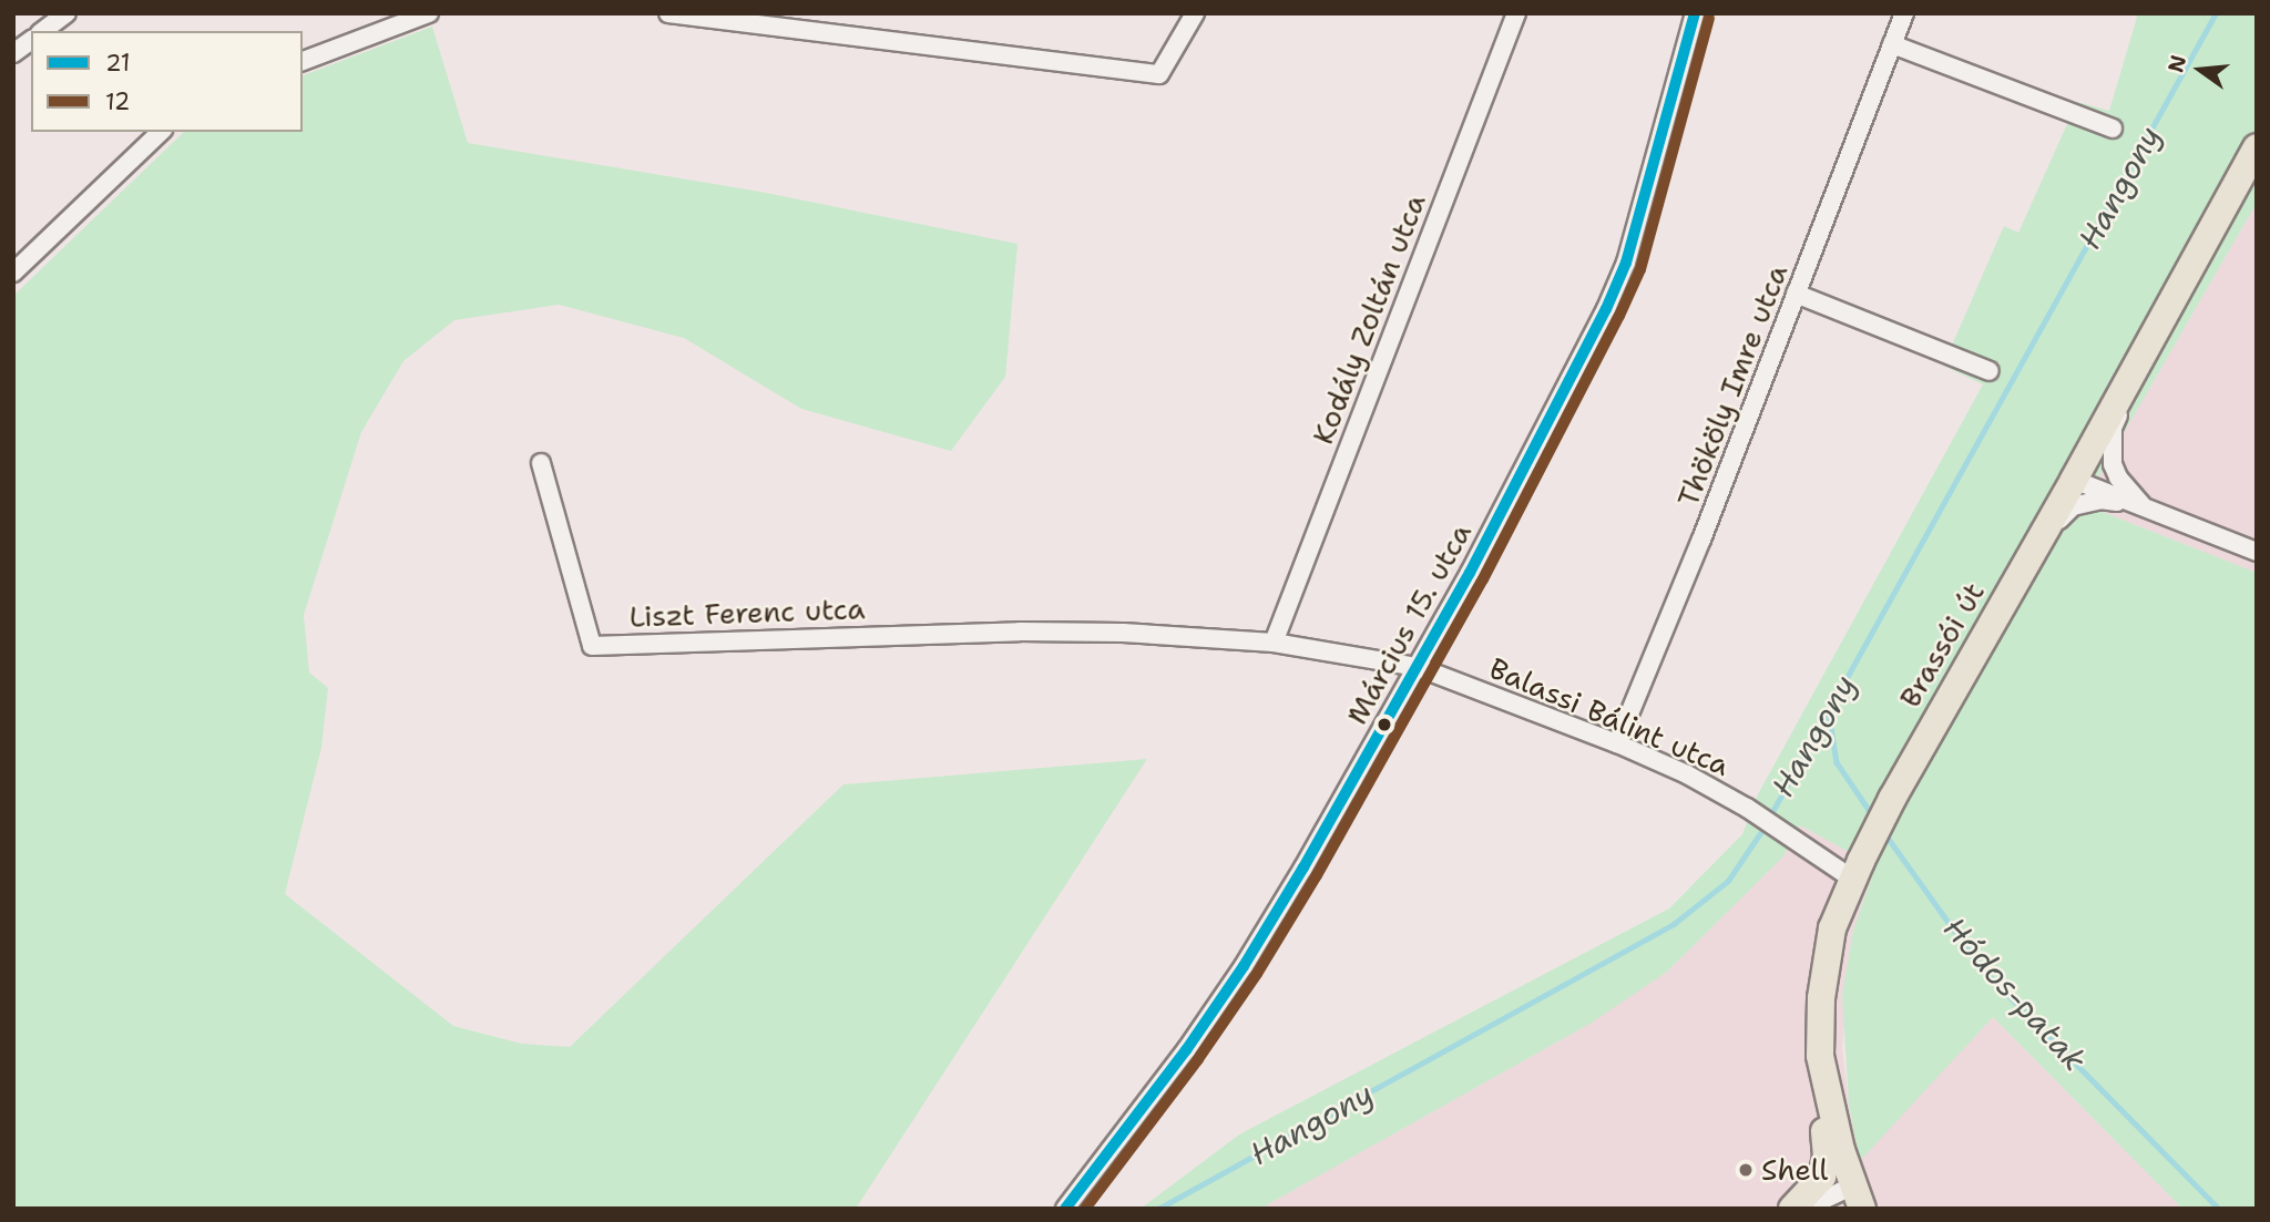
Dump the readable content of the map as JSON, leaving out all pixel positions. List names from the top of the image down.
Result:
{
  "streets": {
    "main road": ["Brassói út"],
    "street": [
      "Kodály Zoltán utca",
      "Thököly Imre utca",
      "Liszt Ferenc utca",
      "Március 15. utca",
      "Balassi Bálint utca"
    ]
  },
  "crossings": [
    ["Kodály Zoltán utca", "Liszt Ferenc utca"],
    ["Thököly Imre utca", "Balassi Bálint utca"],
    ["Liszt Ferenc utca", "Március 15. utca"],
    ["Liszt Ferenc utca", "Balassi Bálint utca"],
    ["Március 15. utca", "Balassi Bálint utca"],
    ["Brassói út", "Balassi Bálint utca"]
  ],
  "water": ["Hangony", "Hódos-patak"],
  "places": ["Shell"],
  "lines": ["transit line 21", "transit line 12"],
  "legend": ["21", "12"],
  "north": "left"
}
